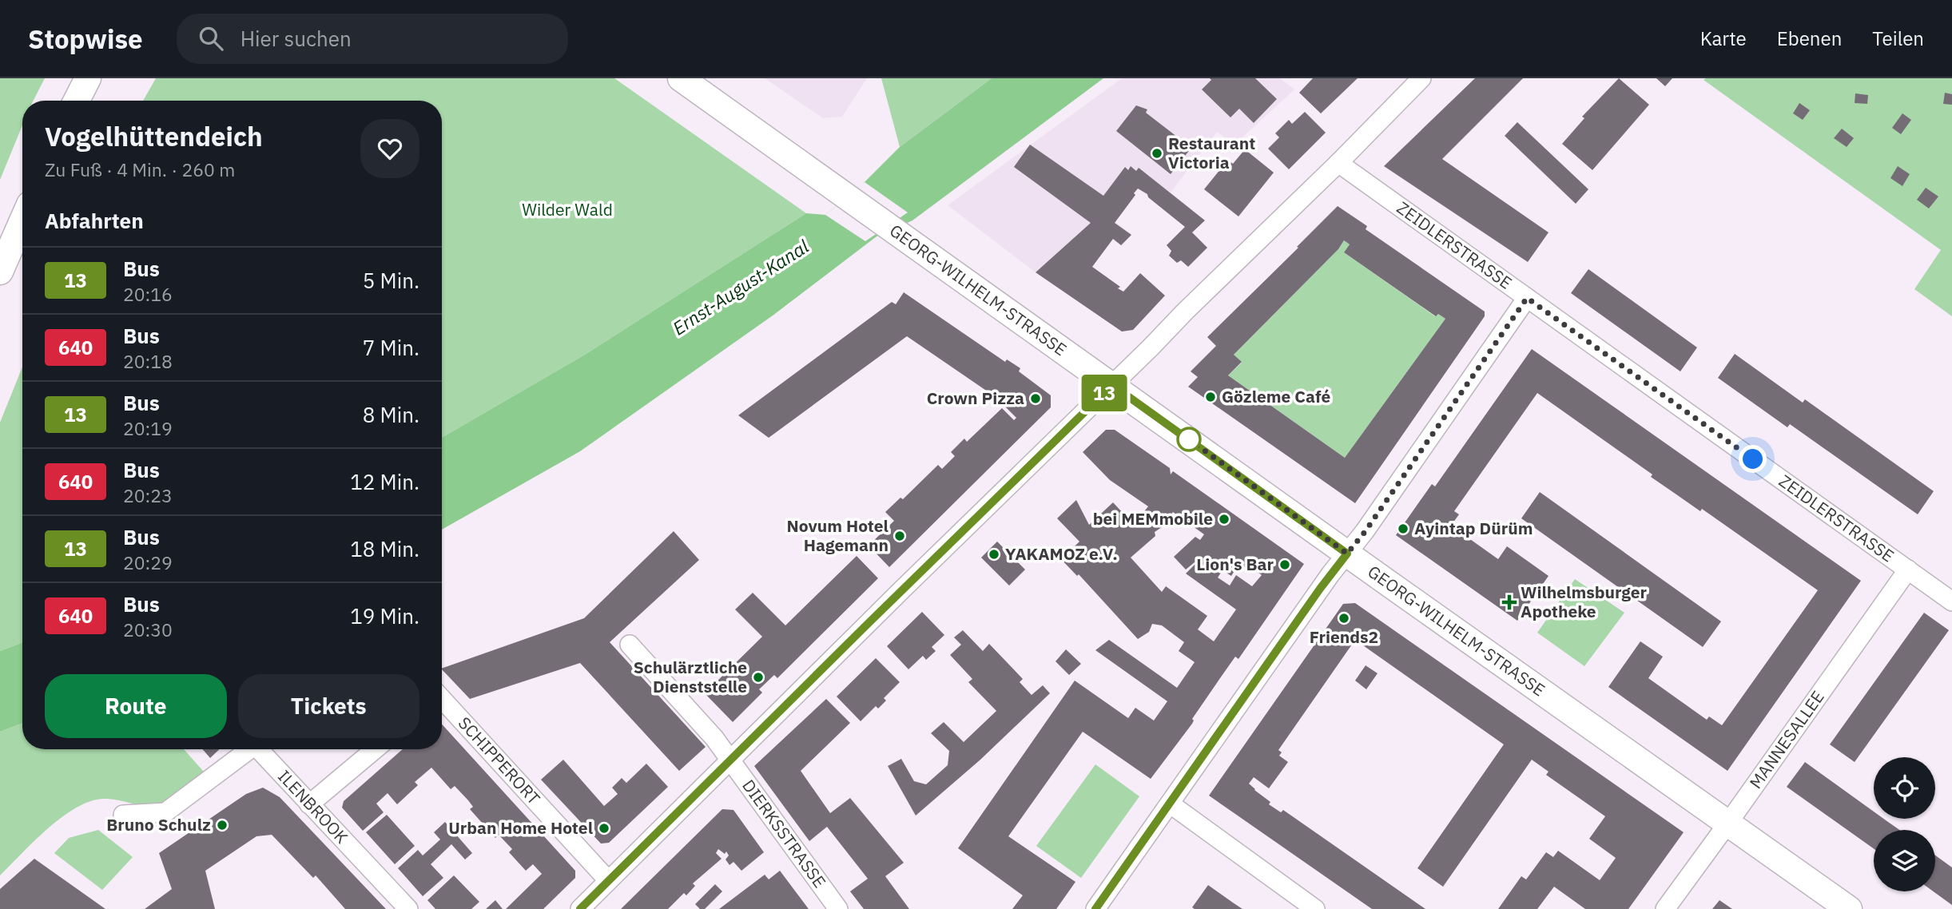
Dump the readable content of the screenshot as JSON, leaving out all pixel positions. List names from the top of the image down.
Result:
{
  "streets": {
    "street": [
      "ZEIDLERSTRASSE",
      "GEORG-WILHELM-STRASSE",
      "MANNESALLEE",
      "SCHIPPERORT",
      "ILENBROOK",
      "DIERKSSTRASSE"
    ]
  },
  "crossings": [
    ["ZEIDLERSTRASSE", "MANNESALLEE"],
    ["GEORG-WILHELM-STRASSE", "MANNESALLEE"]
  ],
  "water": ["Ernst-August-Kanal"],
  "parks": ["Wilder Wald"],
  "places": {
    "other": [
      "Restaurant Victoria",
      "Gözleme Café",
      "Crown Pizza",
      "bei MEMmobile",
      "Ayintap Dürüm",
      "Novum Hotel Hagemann",
      "YAKAMOZ e.V.",
      "Lion's Bar",
      "Friends2",
      "Schulärztliche Dienststelle",
      "Bruno Schulz",
      "Urban Home Hotel"
    ],
    "health": ["Wilhelmsburger Apotheke"]
  },
  "lines": ["bus line 13"],
  "page": {
    "header": "Stopwise",
    "search": "Hier suchen",
    "nav": ["Karte", "Ebenen", "Teilen"],
    "on_map": "13",
    "heading": [
      ["Vogelhüttendeich", "Zu Fuß · 4 Min. · 260 m"],
      "Abfahrten"
    ],
    "list": [
      {
        "mark": "13",
        "name": "Bus",
        "note": "20:16",
        "value": "5 Min."
      },
      {
        "mark": "640",
        "name": "Bus",
        "note": "20:18",
        "value": "7 Min."
      },
      {
        "mark": "13",
        "name": "Bus",
        "note": "20:19",
        "value": "8 Min."
      },
      {
        "mark": "640",
        "name": "Bus",
        "note": "20:23",
        "value": "12 Min."
      },
      {
        "mark": "13",
        "name": "Bus",
        "note": "20:29",
        "value": "18 Min."
      },
      {
        "mark": "640",
        "name": "Bus",
        "note": "20:30",
        "value": "19 Min."
      }
    ],
    "buttons": ["Route", "Tickets"]
  }
}
